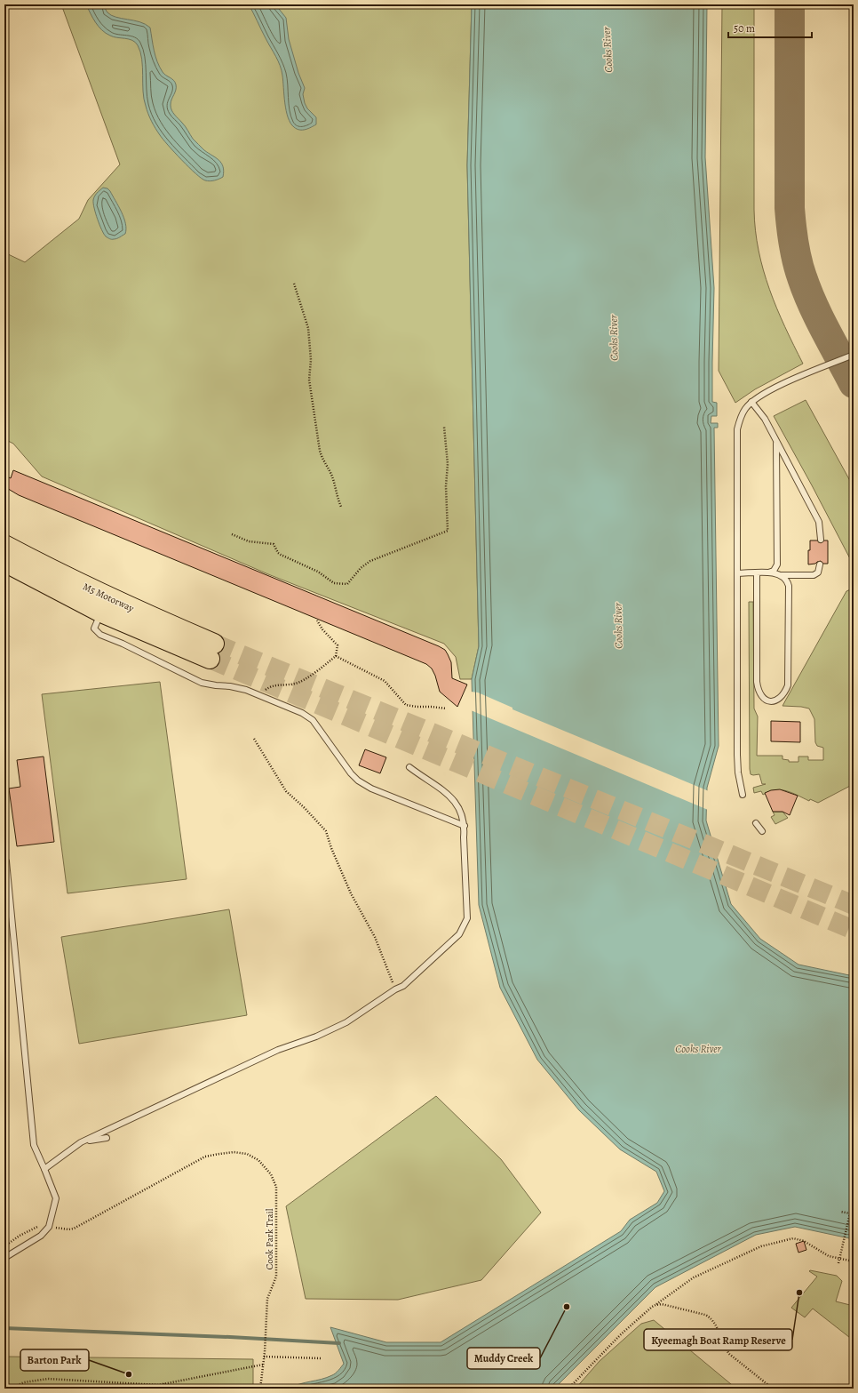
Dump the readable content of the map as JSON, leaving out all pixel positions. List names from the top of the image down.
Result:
{
  "streets": {
    "highway": ["M5 Motorway"],
    "path": ["Cook Park Trail"]
  },
  "water": ["Cooks River"],
  "places": ["Kyeemagh Boat Ramp Reserve", "Muddy Creek", "Barton Park"],
  "scale_bar": "50 m"
}
